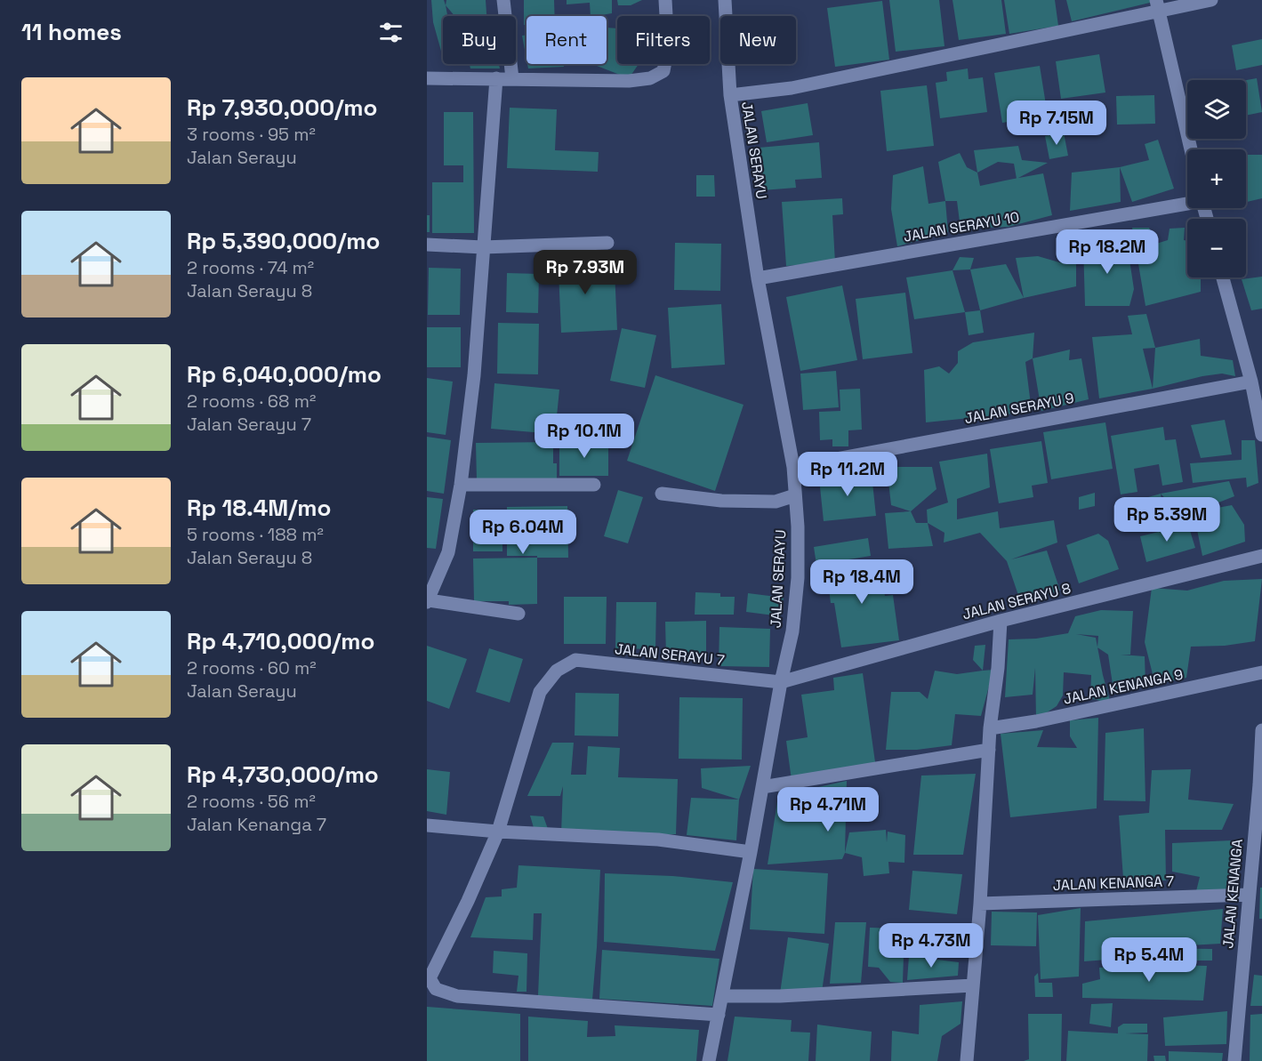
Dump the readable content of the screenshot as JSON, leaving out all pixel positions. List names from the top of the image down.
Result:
{
  "streets": {
    "street": [
      "JALAN SERAYU",
      "JALAN SERAYU 10",
      "JALAN SERAYU 9",
      "JALAN SERAYU 8",
      "JALAN SERAYU 7",
      "JALAN KENANGA 9",
      "JALAN KENANGA 7",
      "JALAN KENANGA"
    ]
  },
  "crossings": [
    ["JALAN SERAYU", "JALAN SERAYU 10"],
    ["JALAN SERAYU", "JALAN SERAYU 9"],
    ["JALAN SERAYU", "JALAN SERAYU 8"],
    ["JALAN SERAYU", "JALAN SERAYU 7"],
    ["JALAN SERAYU 8", "JALAN SERAYU 7"],
    ["JALAN KENANGA 7", "JALAN KENANGA"]
  ],
  "page": {
    "heading": "11 homes",
    "chip": [
      "Buy",
      "Rent",
      "Filters",
      "New"
    ],
    "list": [
      {
        "name": "Rp 7,930,000/mo",
        "note": "3 rooms · 95 m² · Jalan Serayu"
      },
      {
        "name": "Rp 5,390,000/mo",
        "note": "2 rooms · 74 m² · Jalan Serayu 8"
      },
      {
        "name": "Rp 6,040,000/mo",
        "note": "2 rooms · 68 m² · Jalan Serayu 7"
      },
      {
        "name": "Rp 18.4M/mo",
        "note": "5 rooms · 188 m² · Jalan Serayu 8"
      },
      {
        "name": "Rp 4,710,000/mo",
        "note": "2 rooms · 60 m² · Jalan Serayu"
      },
      {
        "name": "Rp 4,730,000/mo",
        "note": "2 rooms · 56 m² · Jalan Kenanga 7"
      }
    ],
    "map_buttons": ["+", "−"],
    "price": [
      "Rp 7.15M",
      "Rp 18.2M",
      "Rp 7.93M",
      "Rp 10.1M",
      "Rp 11.2M",
      "Rp 5.39M",
      "Rp 6.04M",
      "Rp 18.4M",
      "Rp 4.71M",
      "Rp 4.73M",
      "Rp 5.4M"
    ]
  }
}
